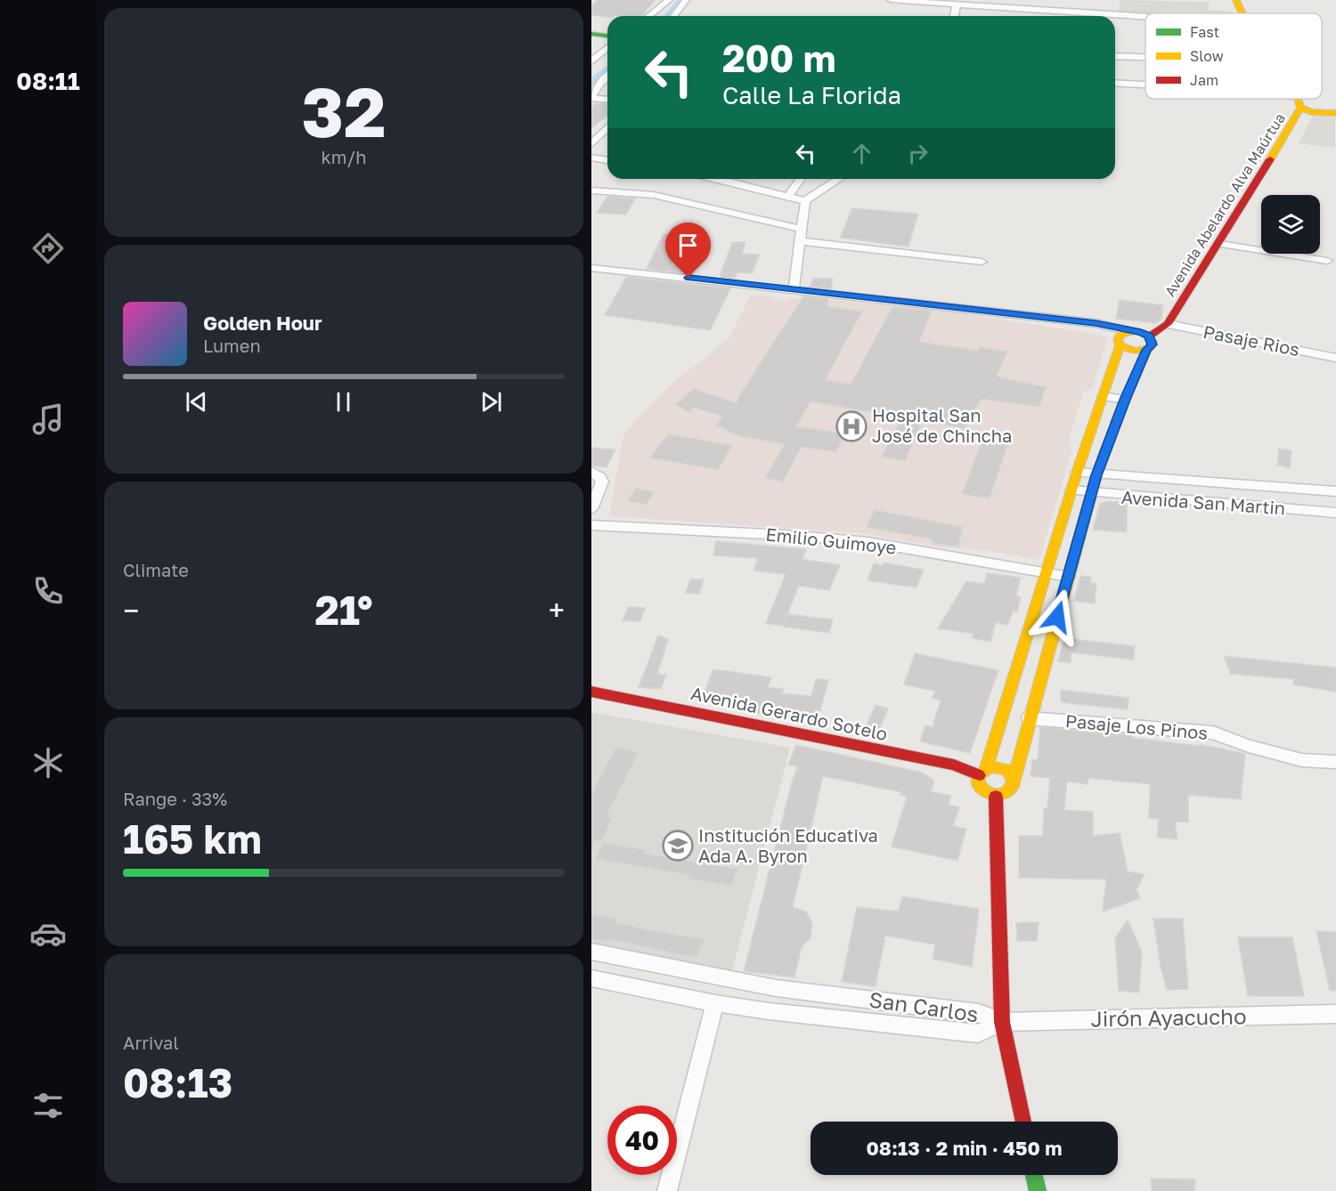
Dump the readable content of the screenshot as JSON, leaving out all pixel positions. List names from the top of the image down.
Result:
{
  "streets": {
    "street": [
      "Avenida Abelardo Alva Maúrtua",
      "Pasaje Rios",
      "Avenida San Martin",
      "Emilio Guimoye",
      "Avenida Gerardo Sotelo",
      "Pasaje Los Pinos",
      "San Carlos",
      "Jirón Ayacucho"
    ]
  },
  "crossings": [
    ["Avenida Abelardo Alva Maúrtua", "Pasaje Rios"],
    ["San Carlos", "Jirón Ayacucho"]
  ],
  "places": {
    "hospital": ["Hospital San José de Chincha"],
    "school or university": ["Institución Educativa Ada A. Byron"]
  },
  "legend": ["Fast", "Slow", "Jam"],
  "page": {
    "tabs": "08:11",
    "tile": [
      ["32", "km/h"],
      "Climate",
      ["Range · 33%", "165 km"],
      ["Arrival", "08:13"]
    ],
    "turn": ["200 m", "Calle La Florida"],
    "song": ["Golden Hour", "Lumen"],
    "heat": ["−", "21°", "+"],
    "limit": "40",
    "trip": "08:13 · 2 min · 450 m"
  }
}
